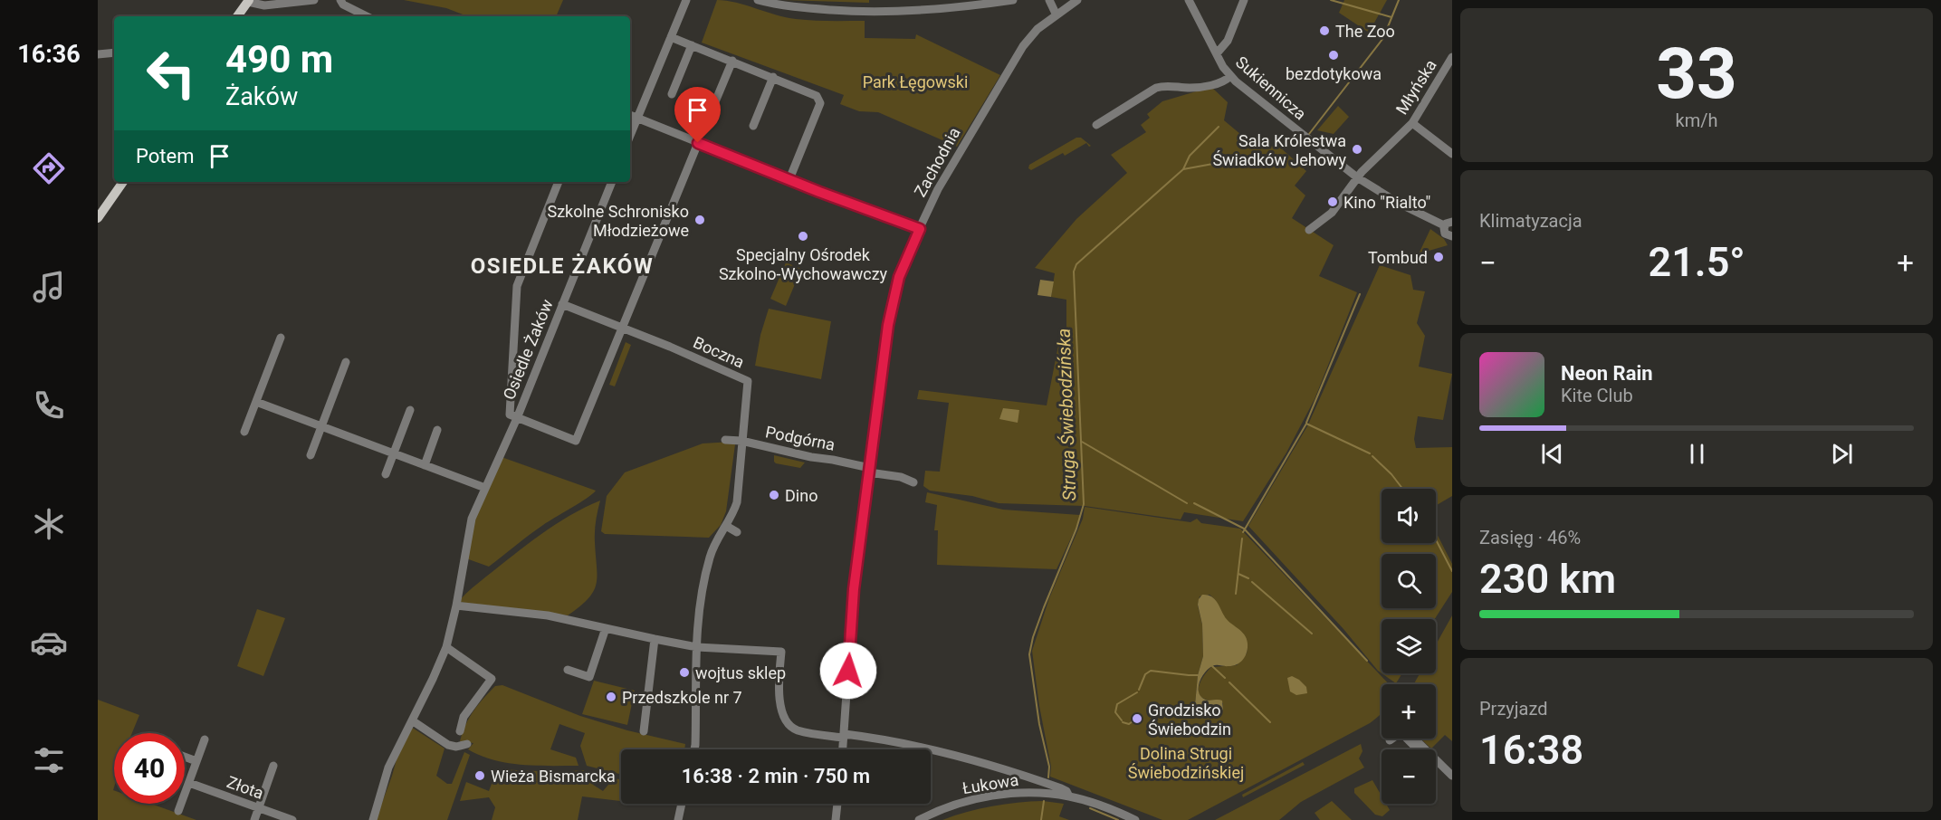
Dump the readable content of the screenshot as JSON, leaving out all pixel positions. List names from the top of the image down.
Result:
{
  "streets": {
    "street": [
      "Młyńska",
      "Sukiennicza",
      "Zachodnia",
      "Osiedle Żaków",
      "Boczna",
      "Podgórna",
      "Łukowa",
      "Złota"
    ]
  },
  "crossings": [
    ["Młyńska", "Sukiennicza"],
    ["Zachodnia", "Podgórna"],
    ["Boczna", "Podgórna"]
  ],
  "districts": ["OSIEDLE ŻAKÓW"],
  "water": ["Struga Świebodzińska"],
  "parks": ["Park Łęgowski", "Dolina Strugi Świebodzińskiej"],
  "places": [
    "The Zoo",
    "bezdotykowa",
    "Sala Królestwa Świadków Jehowy",
    "Kino \"Rialto\"",
    "Szkolne Schronisko Młodzieżowe",
    "Specjalny Ośrodek Szkolno-Wychowawczy",
    "Tombud",
    "Dino",
    "wojtus sklep",
    "Przedszkole nr 7",
    "Grodzisko Świebodzin",
    "Wieża Bismarcka"
  ],
  "page": {
    "tabs": "16:36",
    "tile": [
      ["33", "km/h"],
      "Klimatyzacja",
      ["Zasięg · 46%", "230 km"],
      ["Przyjazd", "16:38"]
    ],
    "turn": ["490 m", "Żaków"],
    "then": "Potem",
    "heat": ["−", "21.5°", "+"],
    "song": ["Neon Rain", "Kite Club"],
    "map_buttons": ["+", "−"],
    "limit": "40",
    "trip": "16:38 · 2 min · 750 m"
  }
}
